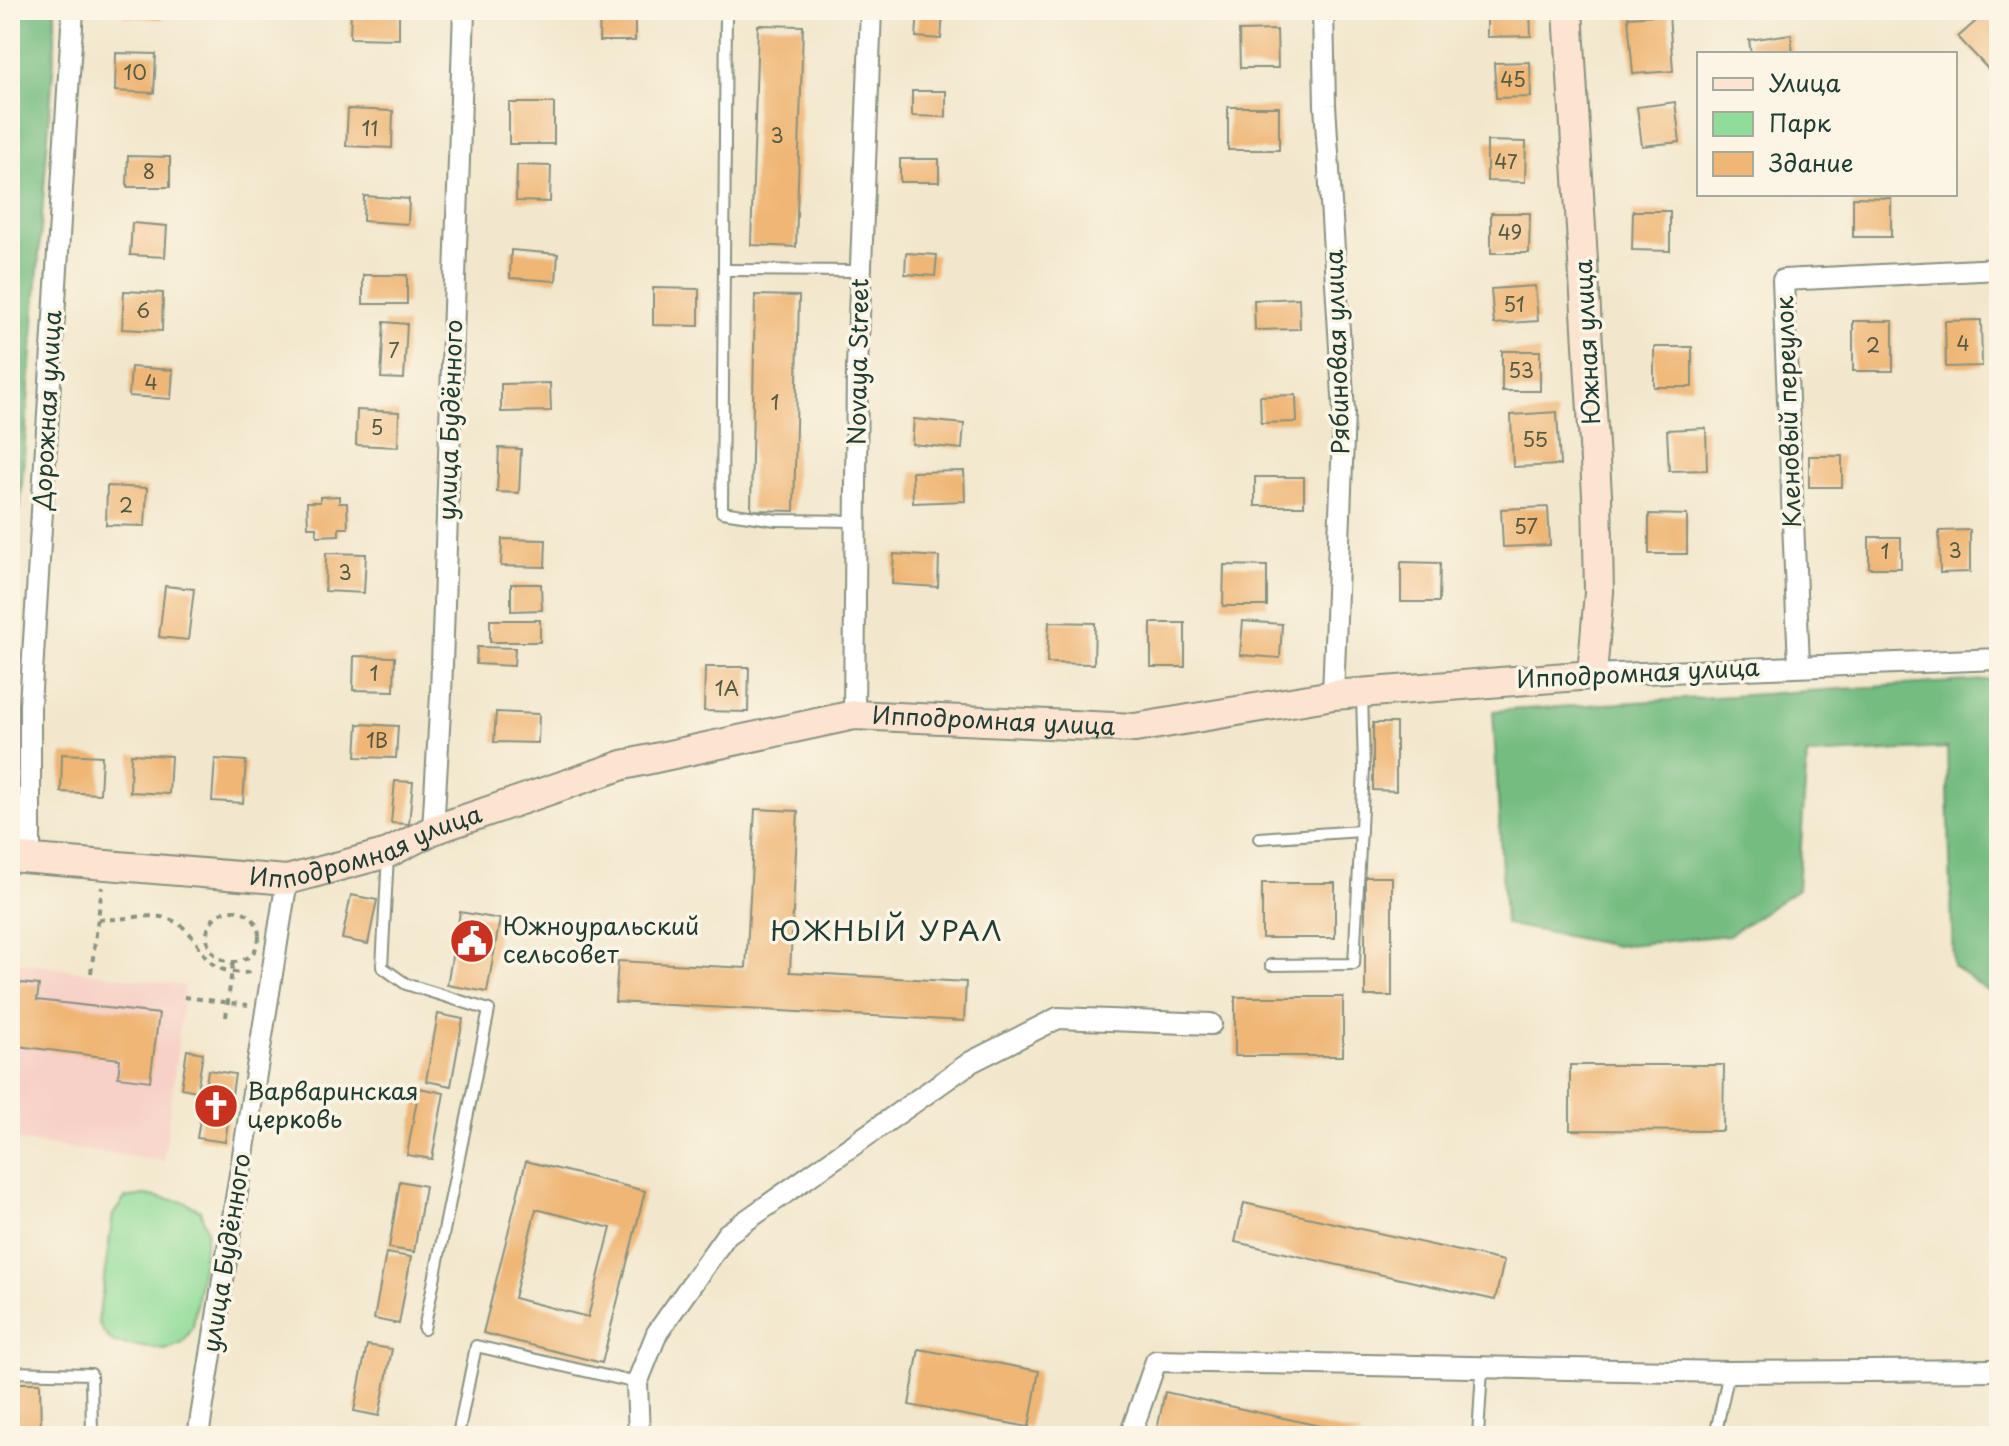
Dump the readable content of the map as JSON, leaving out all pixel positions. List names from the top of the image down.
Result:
{
  "streets": {
    "street": [
      "Южная улица",
      "Рябиновая улица",
      "Novaya Street",
      "Дорожная улица",
      "Кленовый переулок",
      "улица Будённого",
      "Ипподромная улица"
    ]
  },
  "crossings": [
    ["Южная улица", "Ипподромная улица"],
    ["Рябиновая улица", "Ипподромная улица"],
    ["Novaya Street", "Ипподромная улица"],
    ["Дорожная улица", "Ипподромная улица"],
    ["Кленовый переулок", "Ипподромная улица"],
    ["улица Будённого", "Ипподромная улица"]
  ],
  "districts": ["ЮЖНЫЙ УРАЛ"],
  "places": {
    "public building": ["Южноуральский сельсовет"],
    "church": ["Варваринская церковь"]
  },
  "house_numbers": [
    "10",
    "45",
    "11",
    "3",
    "47",
    "8",
    "49",
    "51",
    "6",
    "4",
    "2",
    "7",
    "53",
    "4",
    "1",
    "5",
    "55",
    "2",
    "57",
    "3",
    "1",
    "3",
    "1",
    "1А",
    "1В"
  ],
  "legend": ["Улица", "Парк", "Здание"]
}
